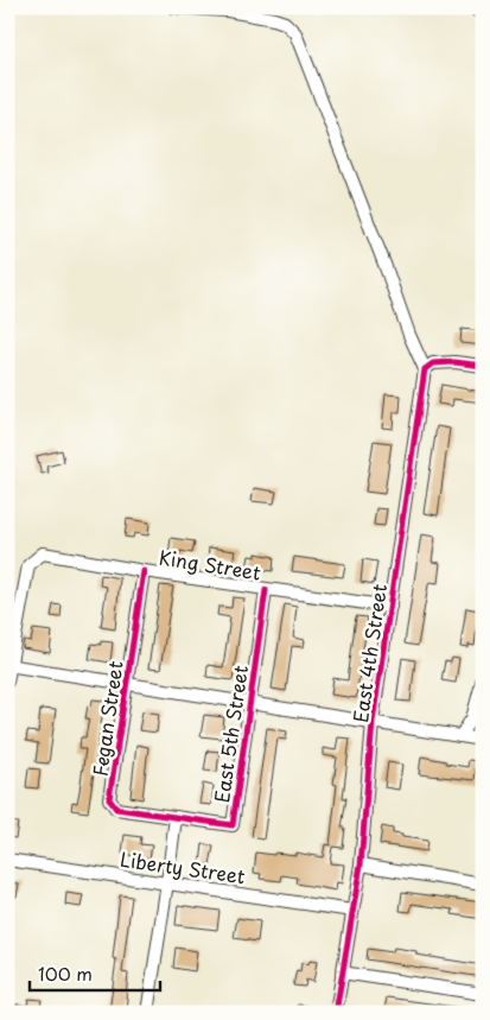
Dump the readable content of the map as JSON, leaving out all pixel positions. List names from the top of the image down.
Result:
{
  "streets": {
    "street": [
      "King Street",
      "East 4th Street",
      "Fegan Street",
      "East 5th Street",
      "Liberty Street"
    ]
  },
  "crossings": [
    ["King Street", "East 4th Street"],
    ["King Street", "Fegan Street"],
    ["King Street", "East 5th Street"],
    ["East 4th Street", "Liberty Street"],
    ["Fegan Street", "East 5th Street"]
  ],
  "scale_bar": "100 m"
}
